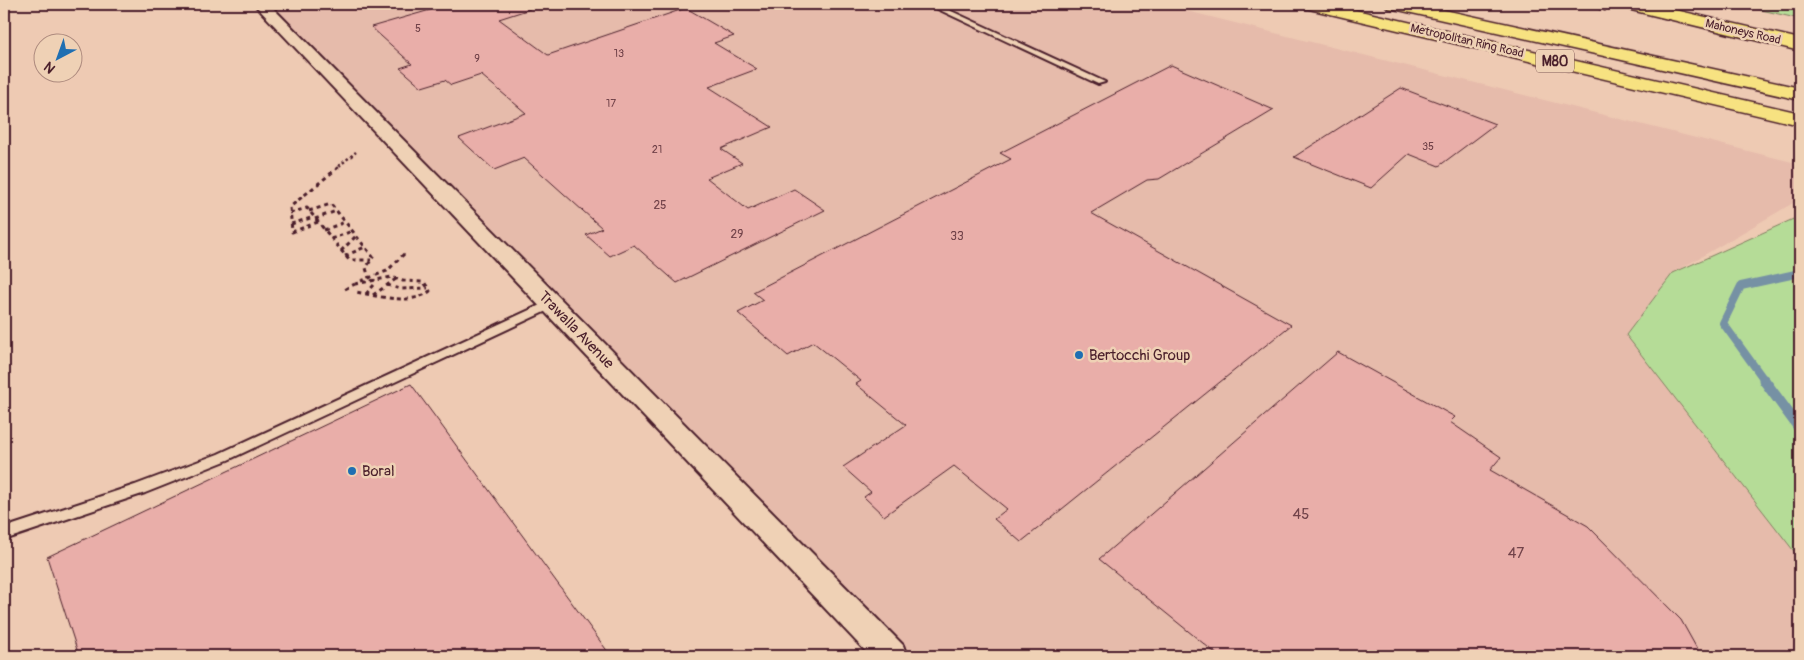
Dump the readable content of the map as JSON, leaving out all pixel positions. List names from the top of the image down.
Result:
{
  "streets": {
    "main road": ["Mahoneys Road", "Metropolitan Ring Road", "M80"],
    "street": ["Trawalla Avenue"]
  },
  "places": ["Bertocchi Group", "Boral"],
  "house_numbers": [
    "5",
    "13",
    "9",
    "17",
    "35",
    "21",
    "25",
    "29",
    "33",
    "45",
    "47"
  ],
  "north": "bottom left"
}
